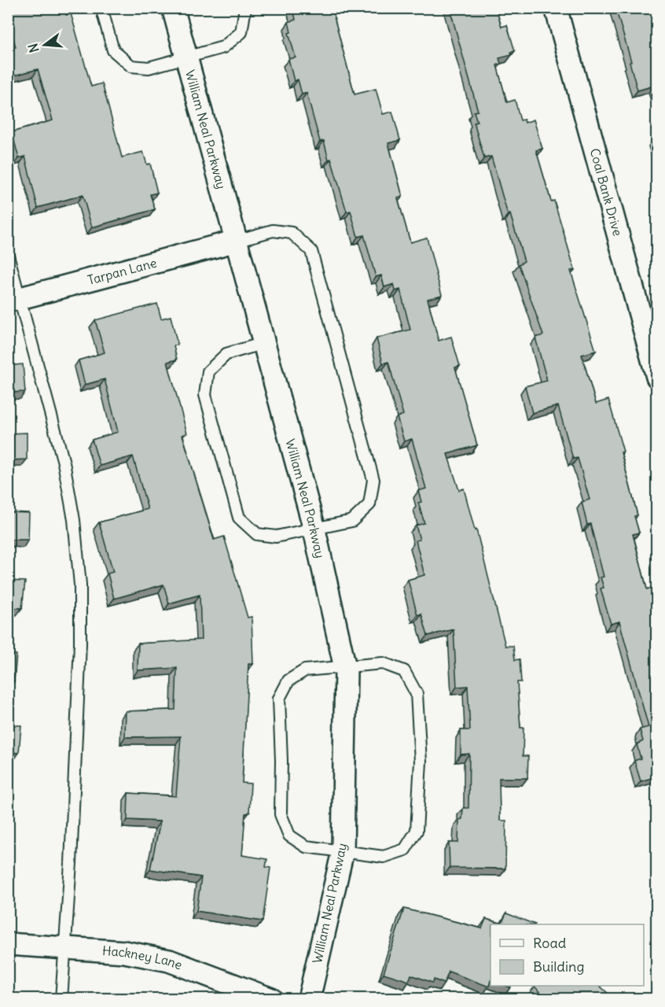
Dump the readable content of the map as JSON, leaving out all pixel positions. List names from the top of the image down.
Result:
{
  "streets": {
    "street": [
      "William Neal Parkway",
      "Coal Bank Drive",
      "Tarpan Lane",
      "Hackney Lane"
    ]
  },
  "crossings": [
    ["William Neal Parkway", "Tarpan Lane"]
  ],
  "legend": ["Road", "Building"],
  "north": "left"
}
